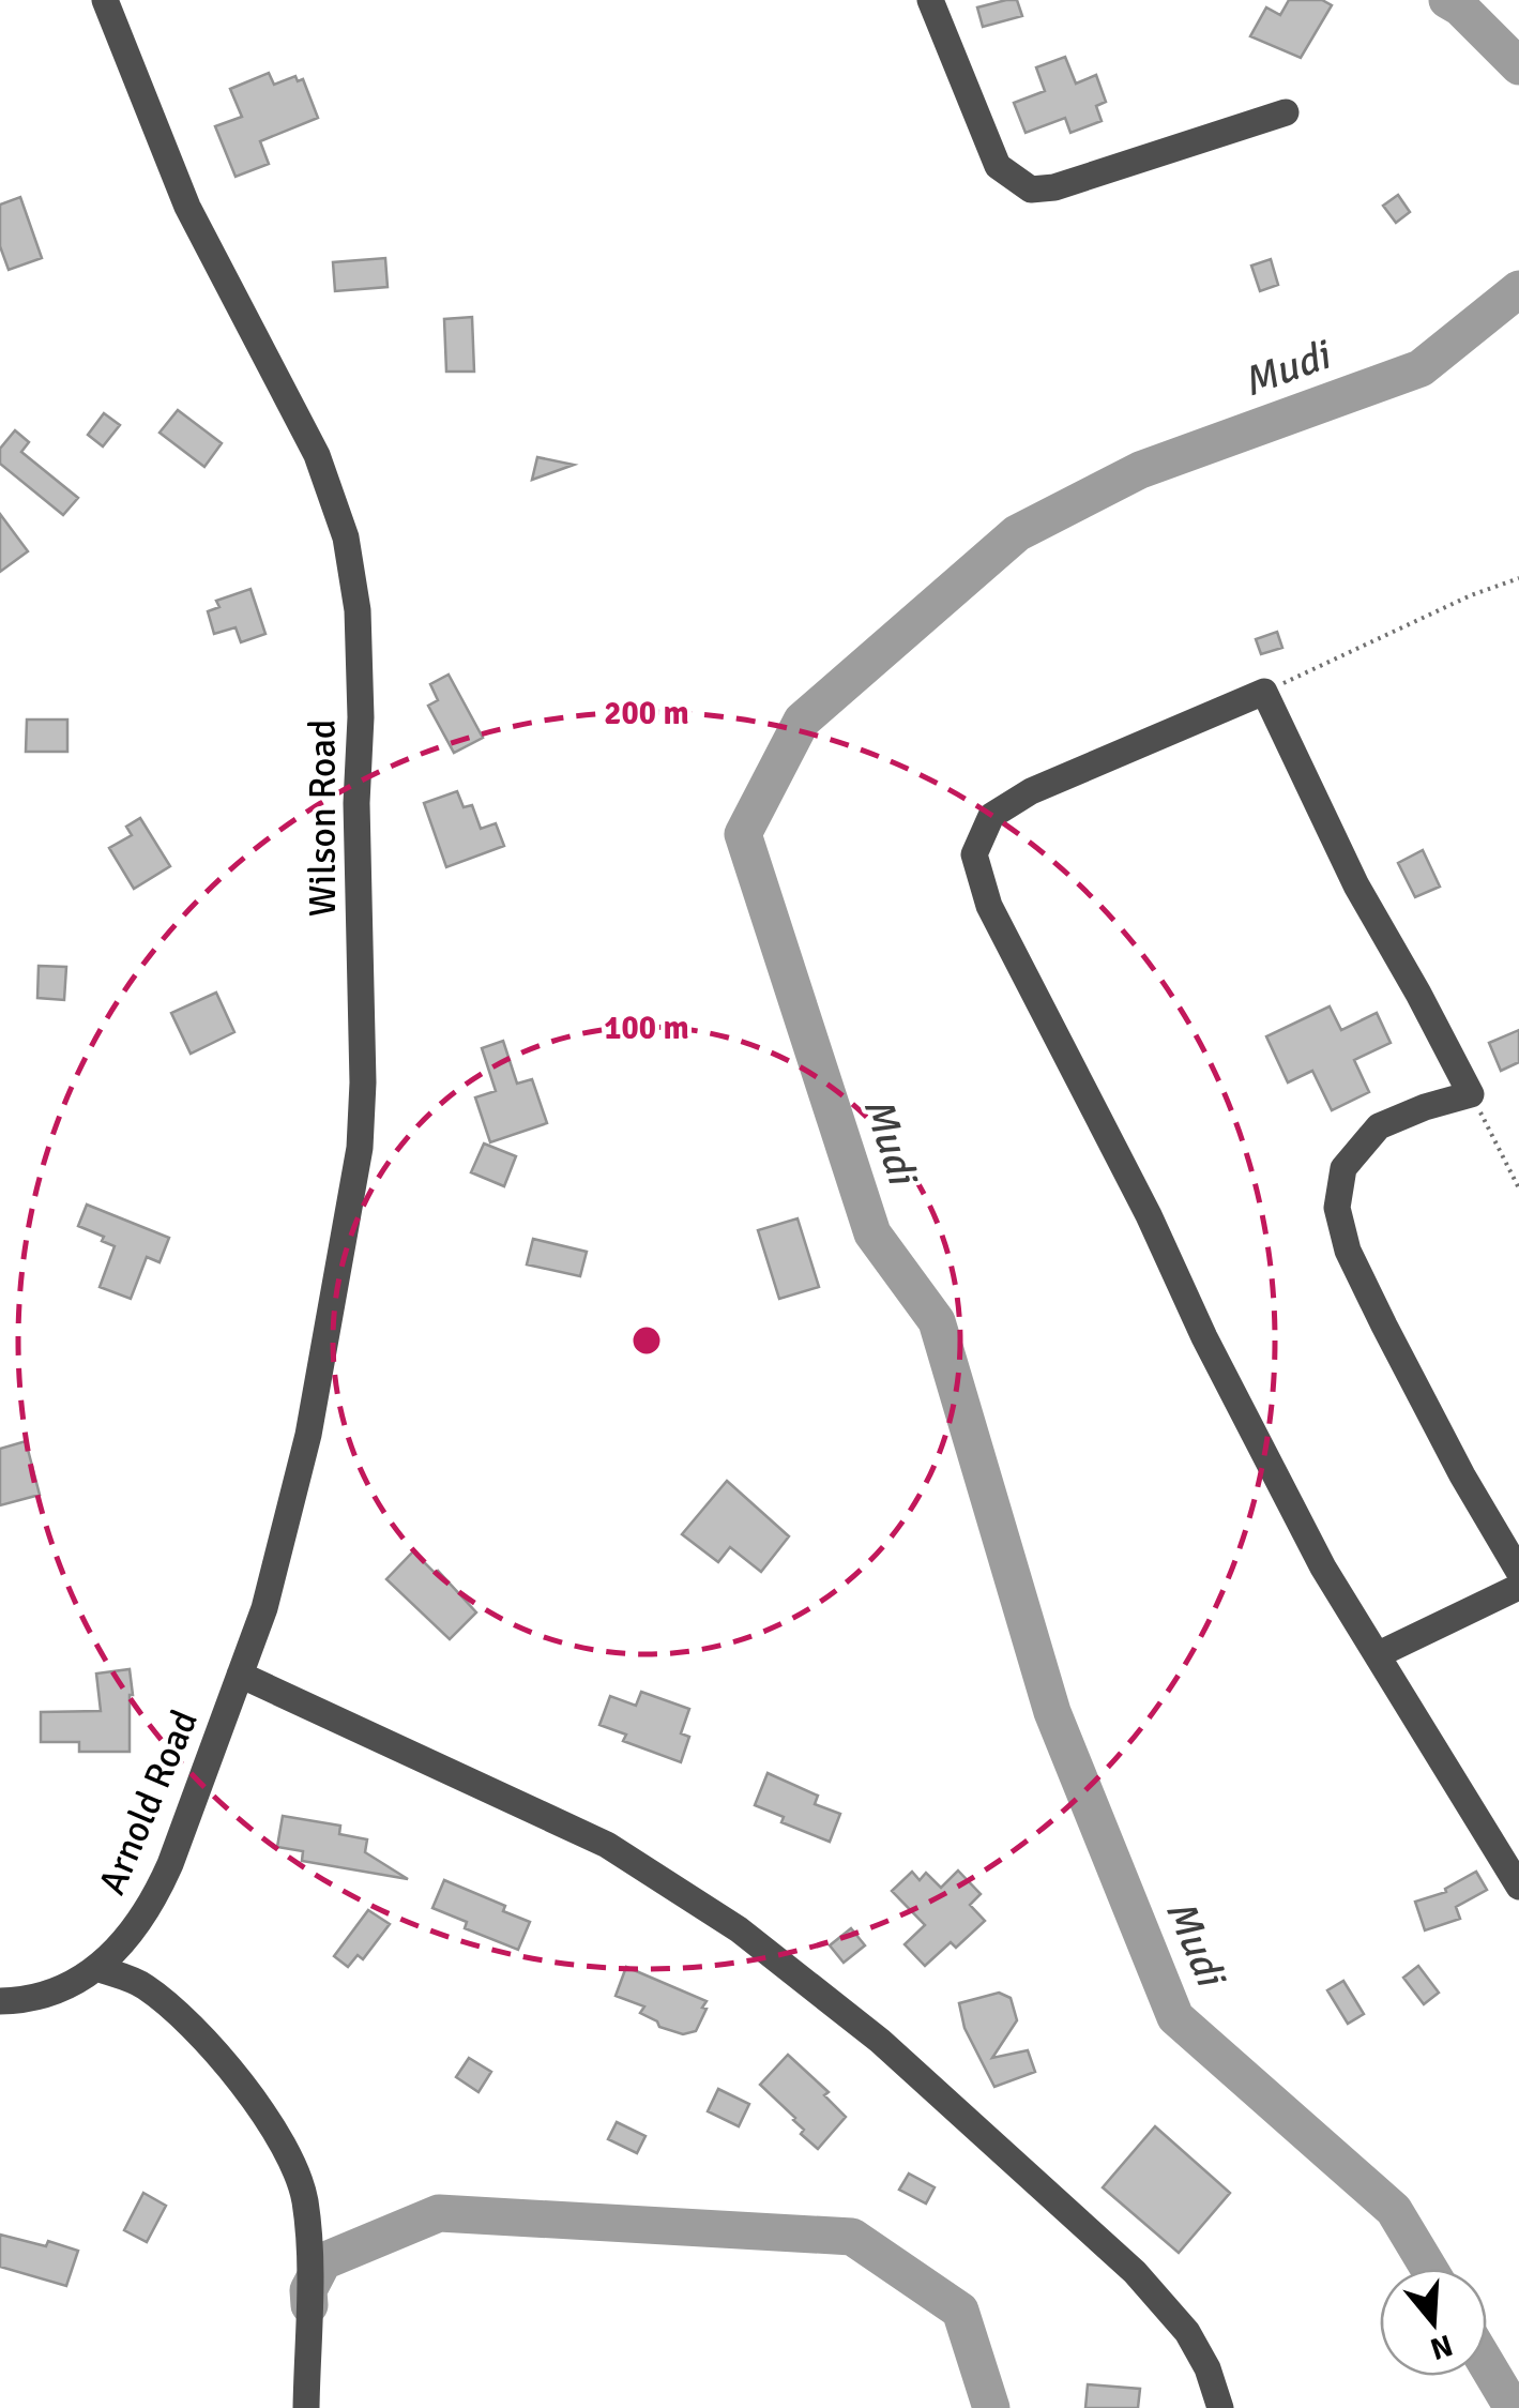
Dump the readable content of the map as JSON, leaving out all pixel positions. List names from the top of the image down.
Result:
{
  "streets": {
    "street": ["Wilson Road", "Arnold Road"]
  },
  "crossings": [
    ["Wilson Road", "Arnold Road"]
  ],
  "water": ["Mudi"],
  "north": "bottom",
  "rings": ["200 m", "100 m"]
}
